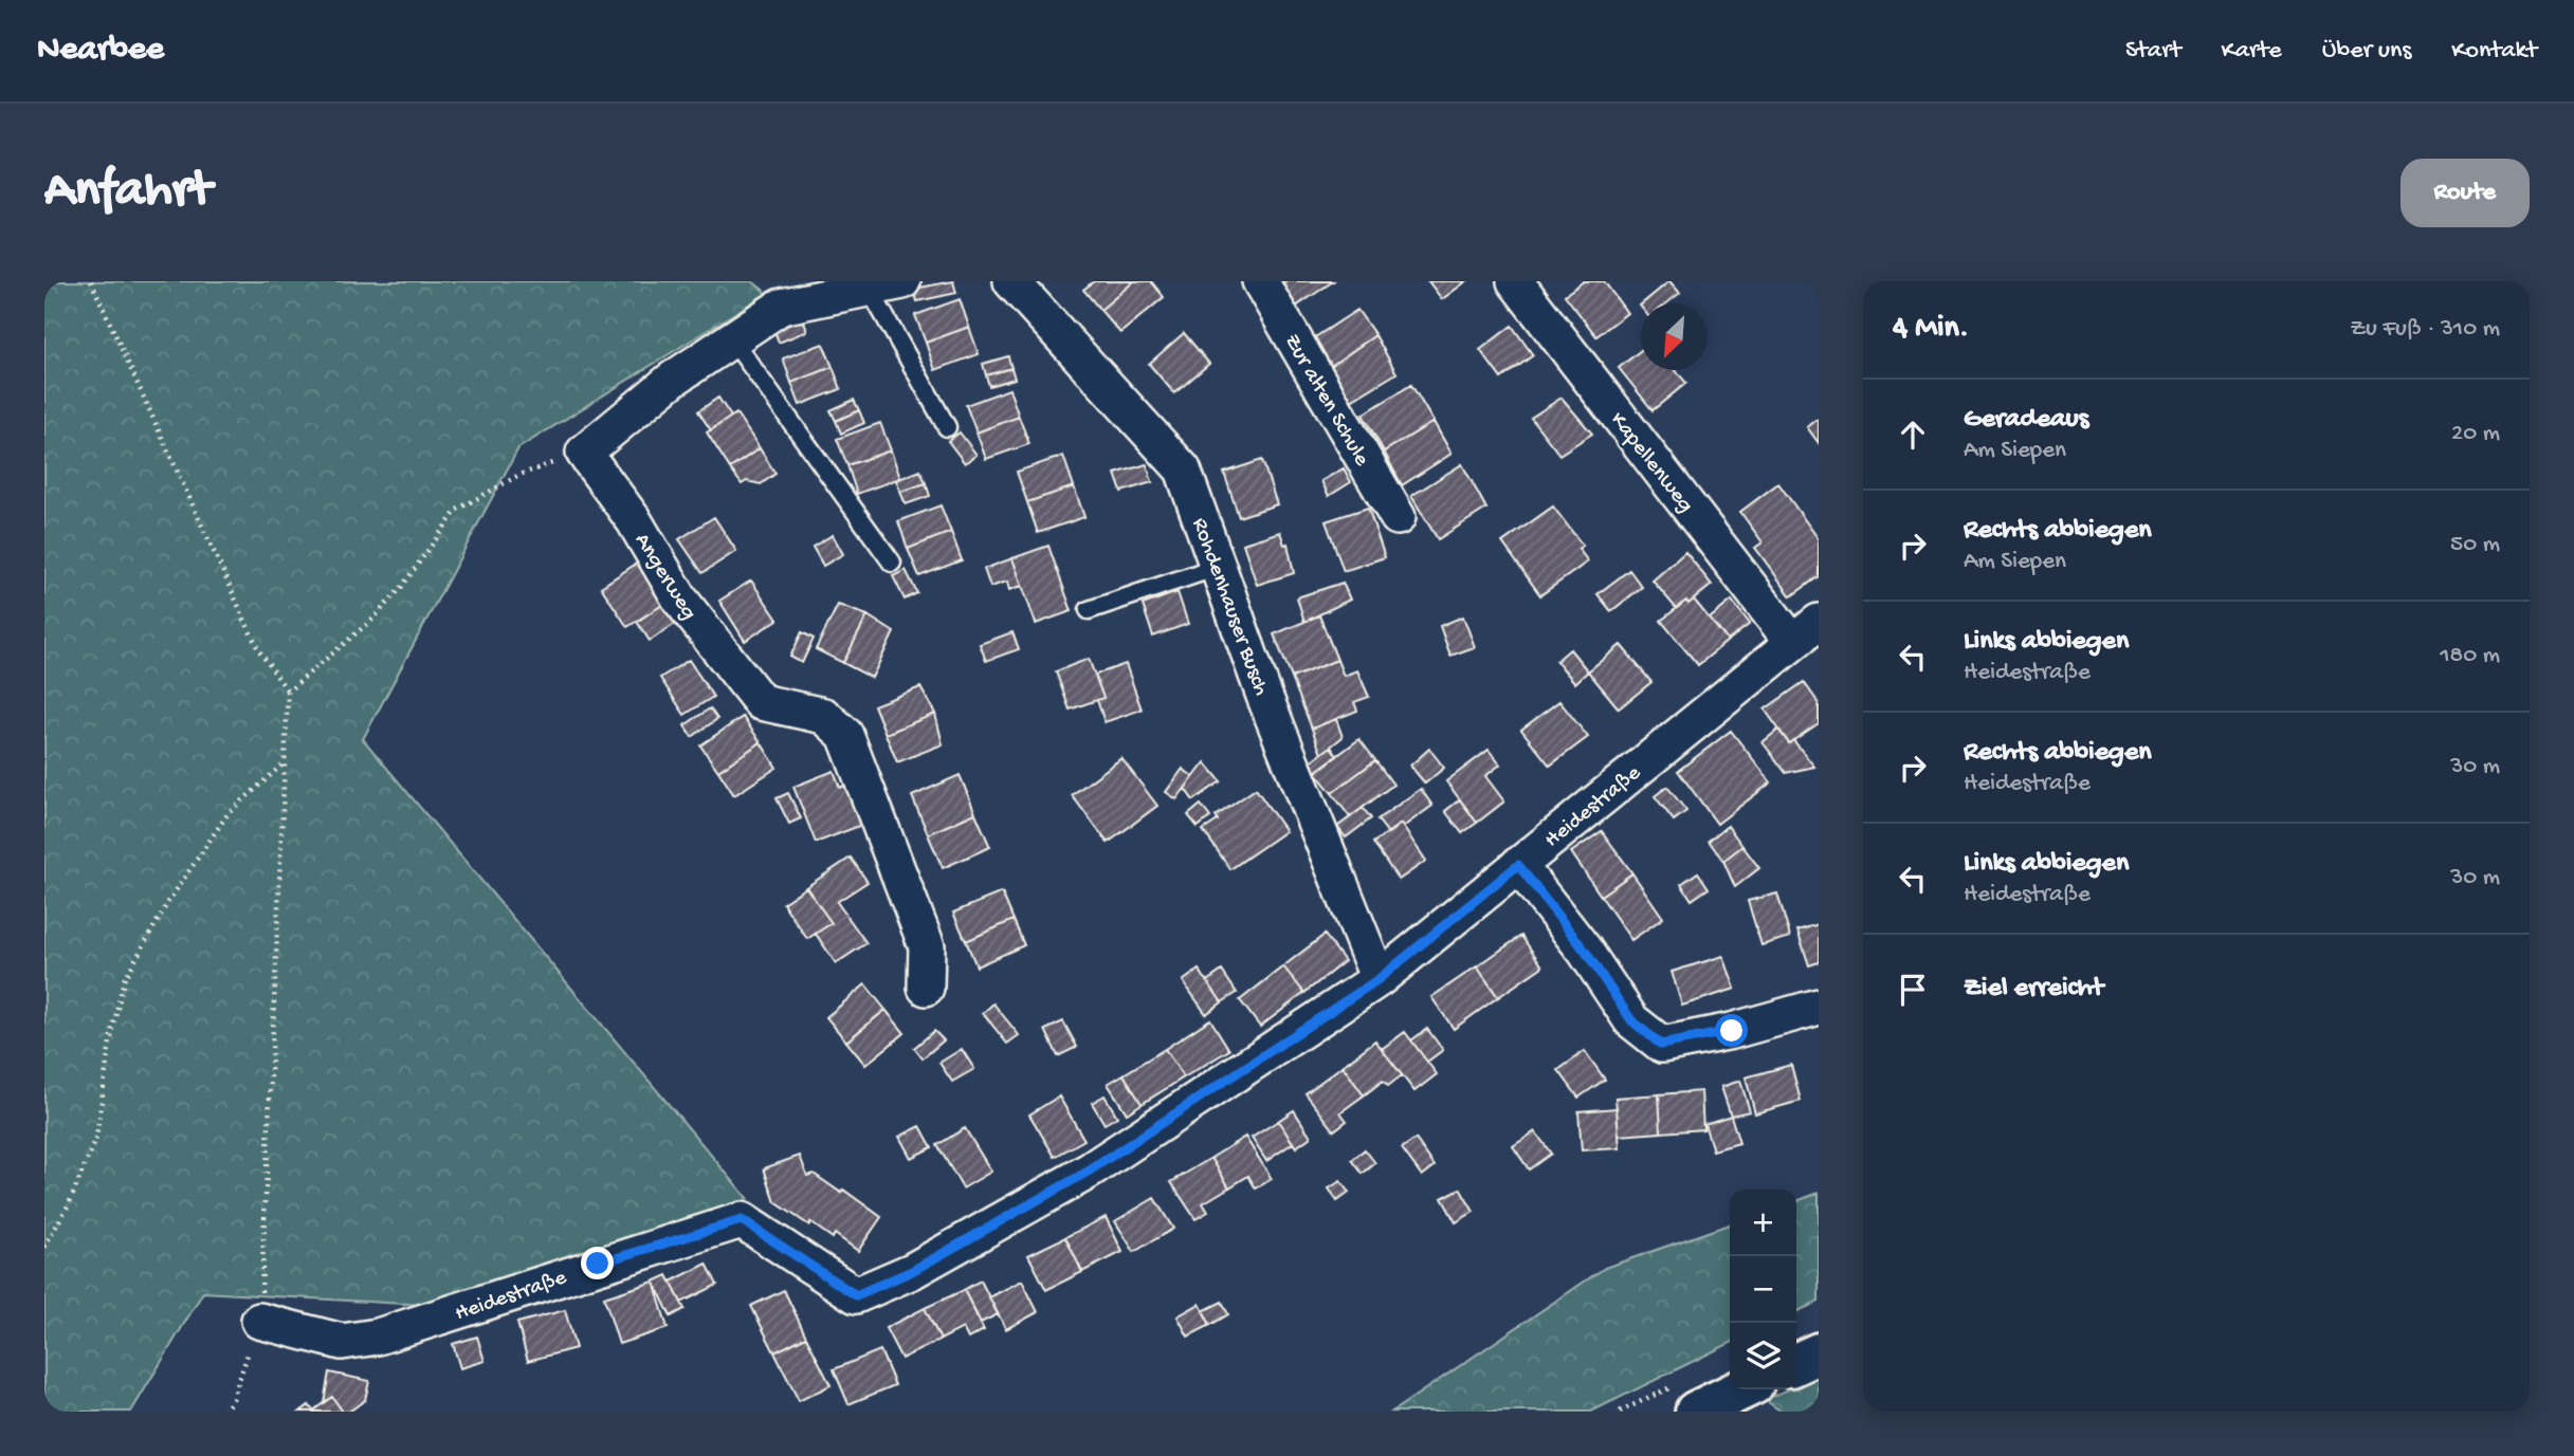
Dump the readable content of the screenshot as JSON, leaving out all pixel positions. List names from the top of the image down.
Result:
{
  "streets": {
    "street": [
      "Zur alten Schule",
      "Kapellenweg",
      "Angerweg",
      "Rohdenhauser Busch",
      "Heidestraße"
    ]
  },
  "crossings": [
    ["Kapellenweg", "Heidestraße"],
    ["Rohdenhauser Busch", "Heidestraße"]
  ],
  "north": "bottom left",
  "page": {
    "header": "Nearbee",
    "nav": [
      "Start",
      "Karte",
      "Über uns",
      "Kontakt"
    ],
    "buttons": "Route",
    "title": "Anfahrt",
    "heading": ["4 Min.", "Zu Fuß · 310 m"],
    "list": [
      ["Geradeaus", "Am Siepen", "20 m"],
      ["Rechts abbiegen", "Am Siepen", "50 m"],
      ["Links abbiegen", "Heidestraße", "180 m"],
      ["Rechts abbiegen", "Heidestraße", "30 m"],
      ["Links abbiegen", "Heidestraße", "30 m"],
      "Ziel erreicht"
    ],
    "map_buttons": ["+", "−"]
  }
}
